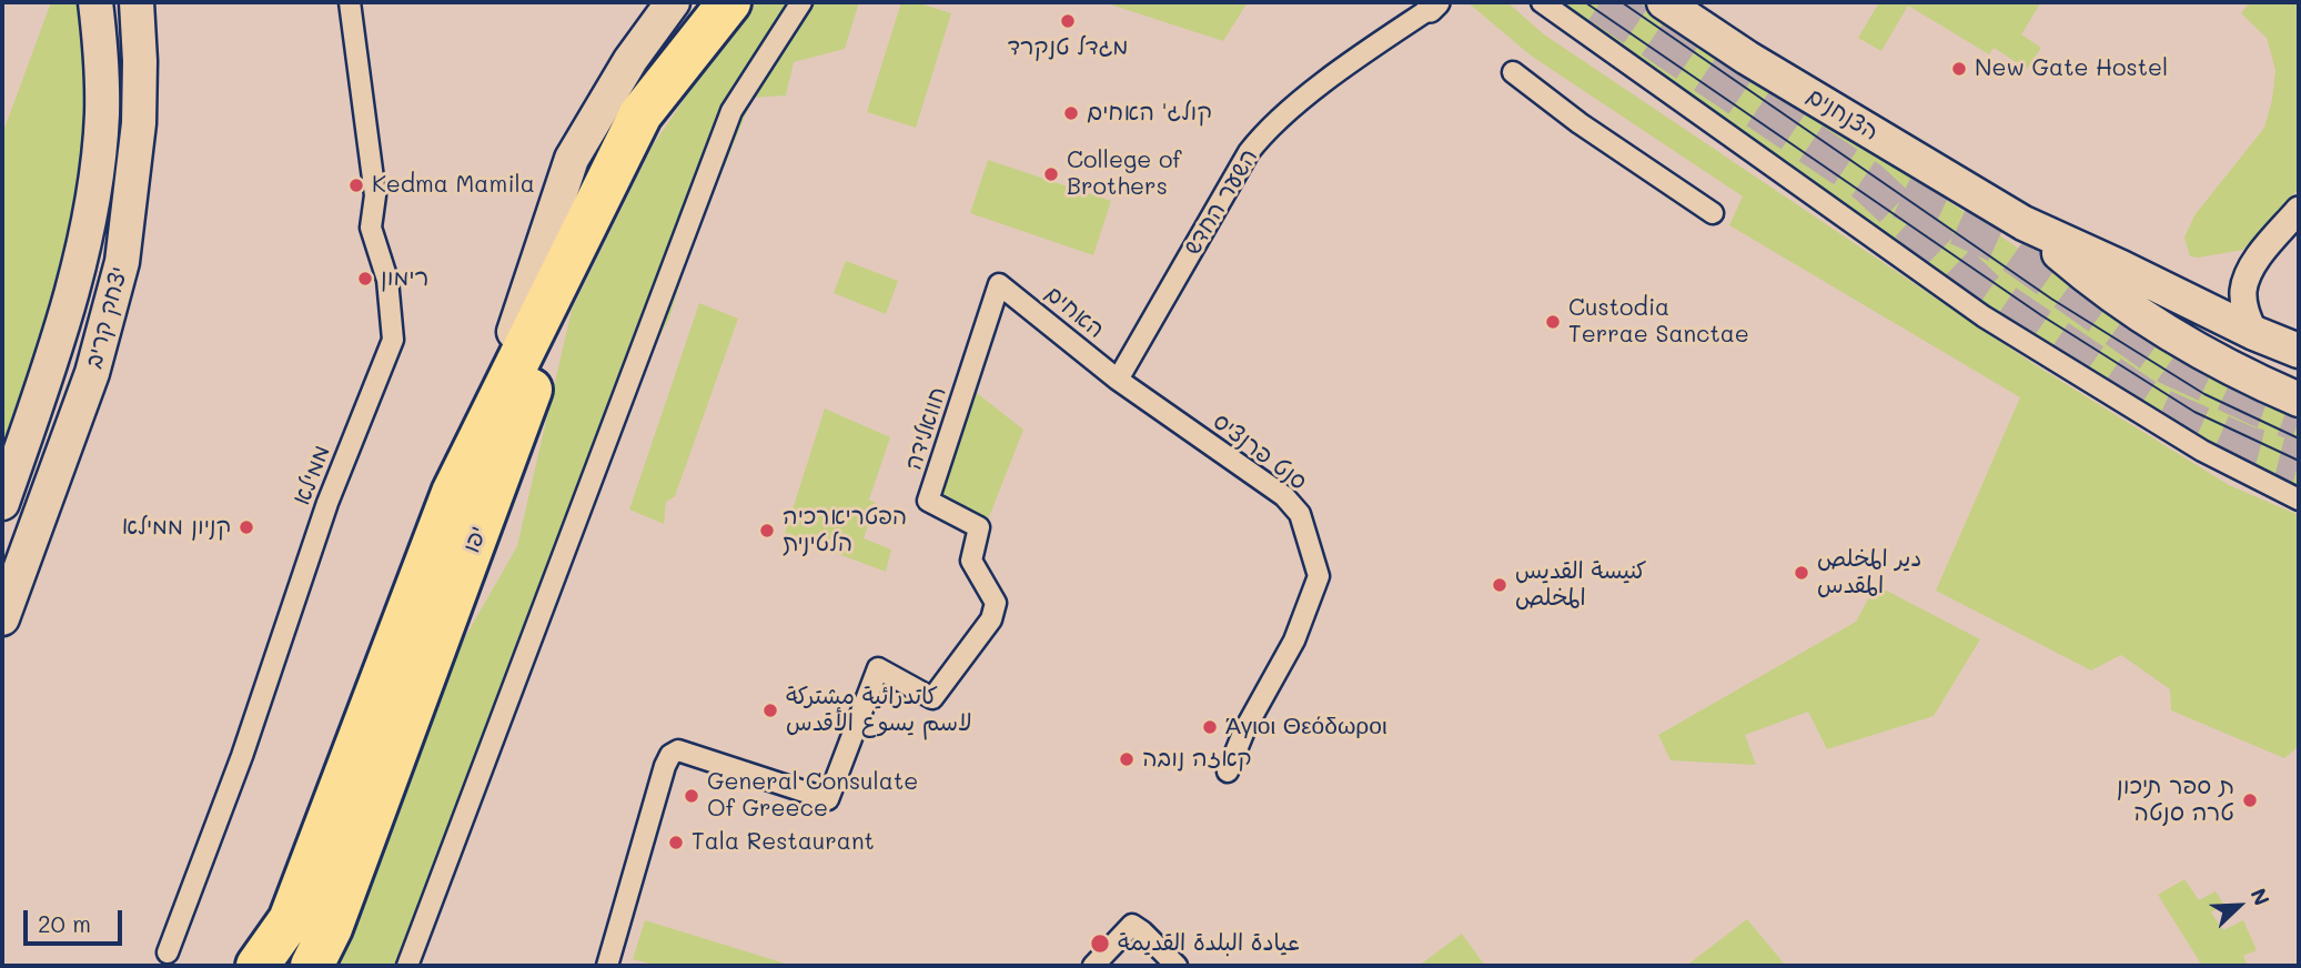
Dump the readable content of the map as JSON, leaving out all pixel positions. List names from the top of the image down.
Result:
{
  "streets": {
    "highway": ["יפו"],
    "street": [
      "הצנחנים",
      "השער החדש",
      "האחים",
      "יצחק קריב",
      "חוואלידה",
      "סנט פרנציס",
      "ממילא"
    ]
  },
  "crossings": [
    ["השער החדש", "האחים"],
    ["השער החדש", "סנט פרנציס"],
    ["האחים", "חוואלידה"],
    ["האחים", "סנט פרנציס"]
  ],
  "places": [
    "מגדל טנקרד",
    "New Gate Hostel",
    "קולג' האחים",
    "College of Brothers",
    "Kedma Mamila",
    "רימון",
    "Custodia Terrae Sanctae",
    "קניון ממילא",
    "הפטריארכיה הלטינית",
    "دير المخلص المقدس",
    "كنيسة القديس المخلص",
    "كاتدرائية مشتركة لاسم يسوع الأقدس",
    "Άγιοι Θεόδωροι",
    "קאזה נובה",
    "General Consulate Of Greece",
    "ת ספר תיכון טרה סנטה",
    "Tala Restaurant",
    "عيادة البلدة القديمة"
  ],
  "scale_bar": "20 m",
  "north": "top right"
}
